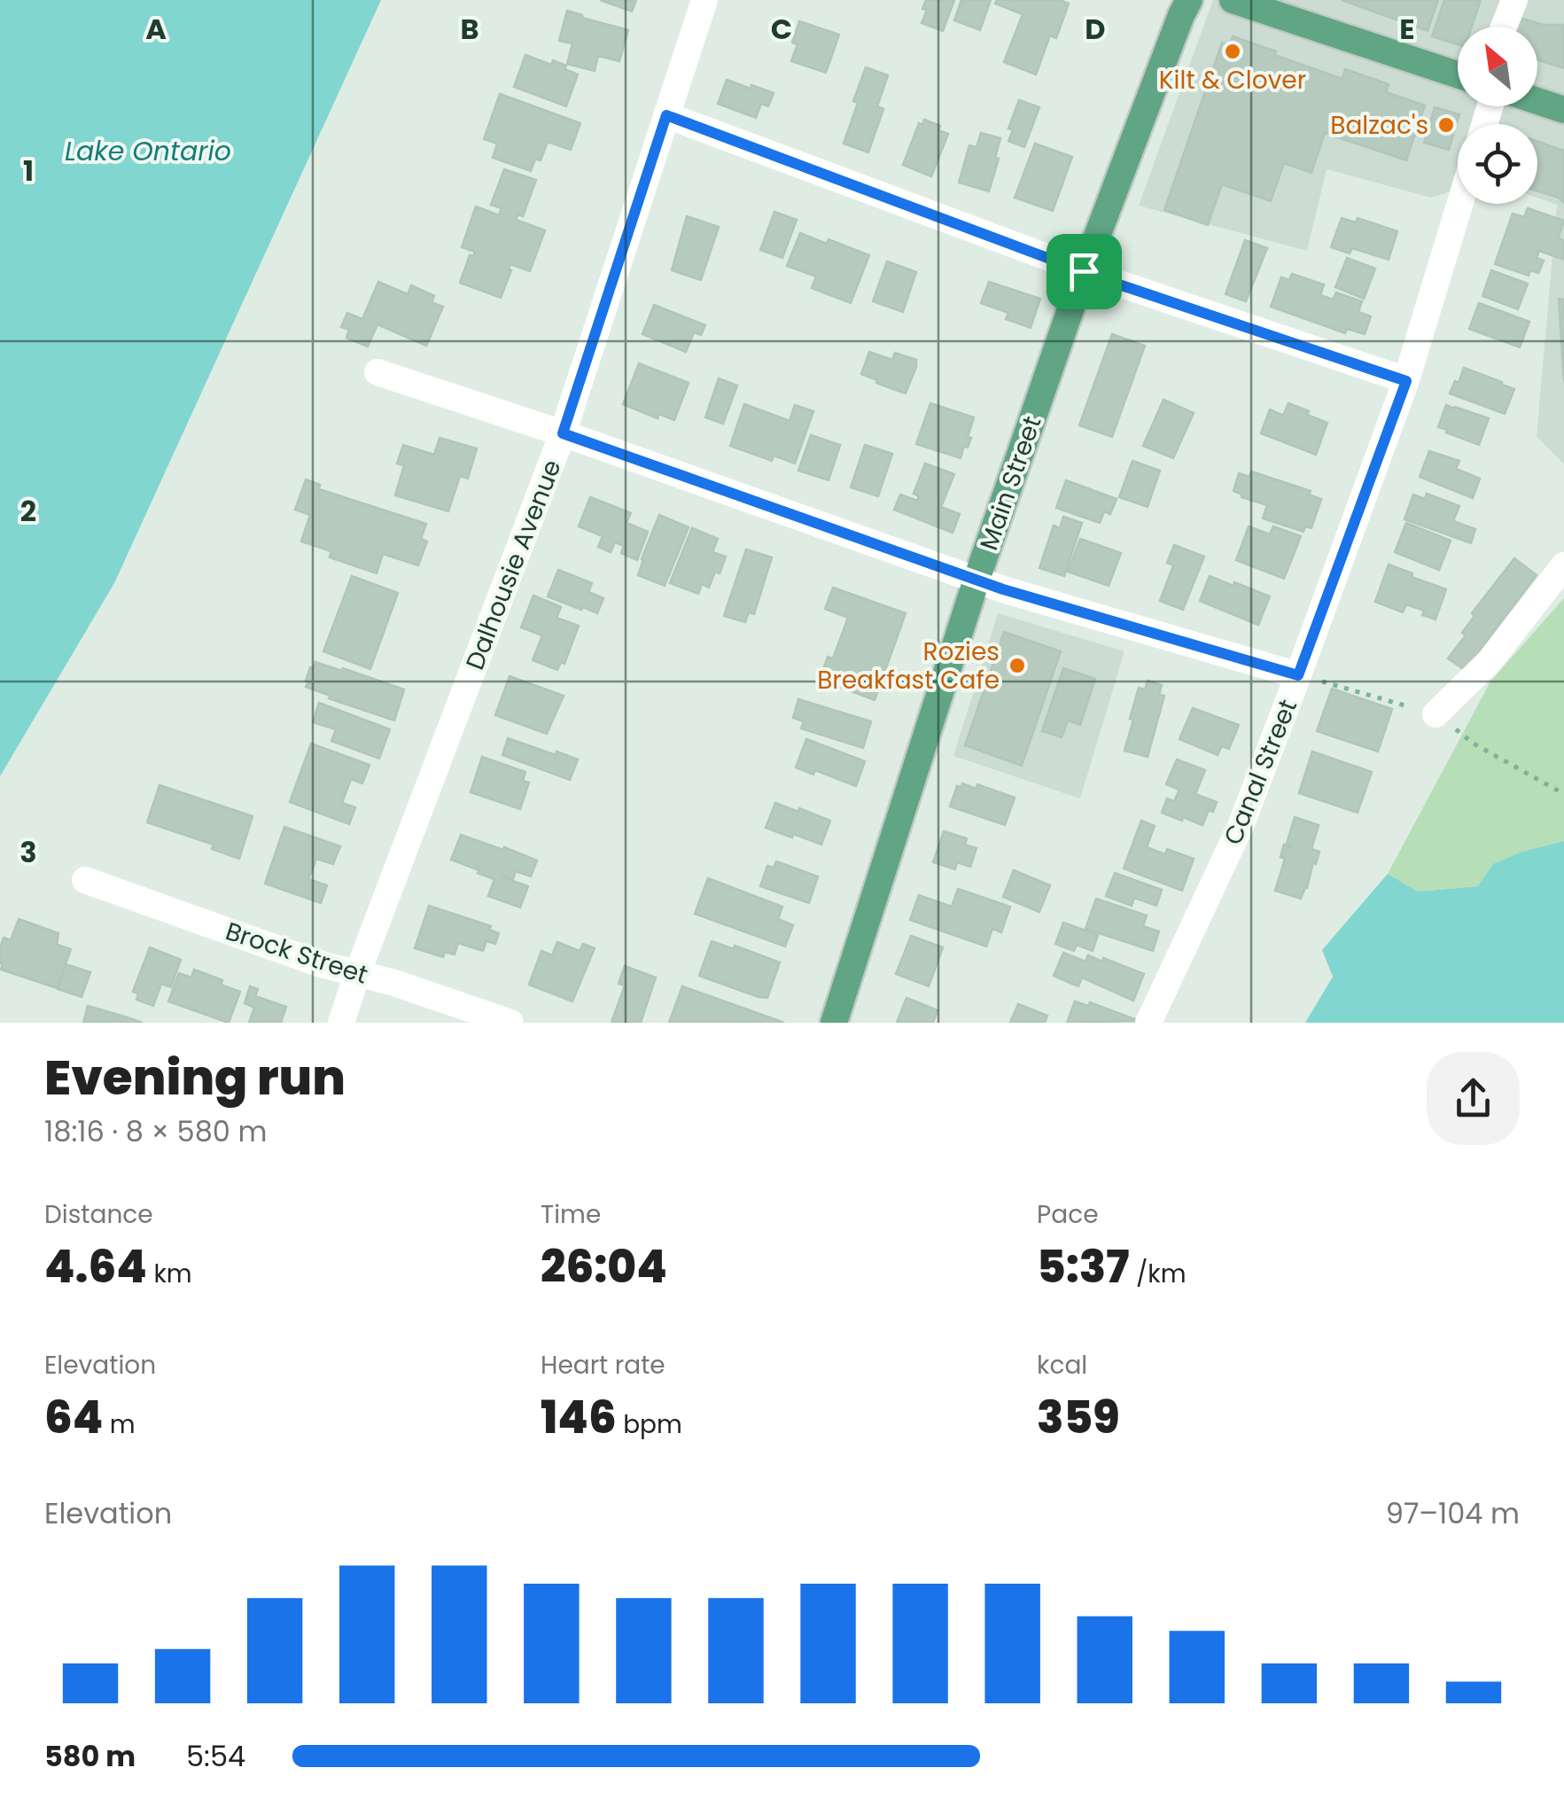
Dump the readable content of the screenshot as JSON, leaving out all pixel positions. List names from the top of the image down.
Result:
{
  "streets": {
    "main road": ["Main Street"],
    "street": ["Dalhousie Avenue", "Canal Street", "Brock Street"]
  },
  "crossings": [
    ["Dalhousie Avenue", "Brock Street"]
  ],
  "water": ["Lake Ontario"],
  "places": ["Kilt & Clover", "Balzac's", "Rozies Breakfast Cafe"],
  "north": "top left",
  "page": {
    "heading": ["Evening run", "18:16 · 8 × 580 m"],
    "stats": [
      ["Distance", "4.64 km"],
      ["Time", "26:04"],
      ["Pace", "5:37 /km"],
      ["Elevation", "64 m"],
      ["Heart rate", "146 bpm"],
      ["kcal", "359"]
    ],
    "chart": ["Elevation", "97–104 m"],
    "list": [
      {
        "name": "580 m",
        "note": "5:54"
      }
    ]
  },
  "grid": {
    "columns": [
      "A",
      "B",
      "C",
      "D",
      "E"
    ],
    "rows": ["1", "2", "3"]
  }
}
